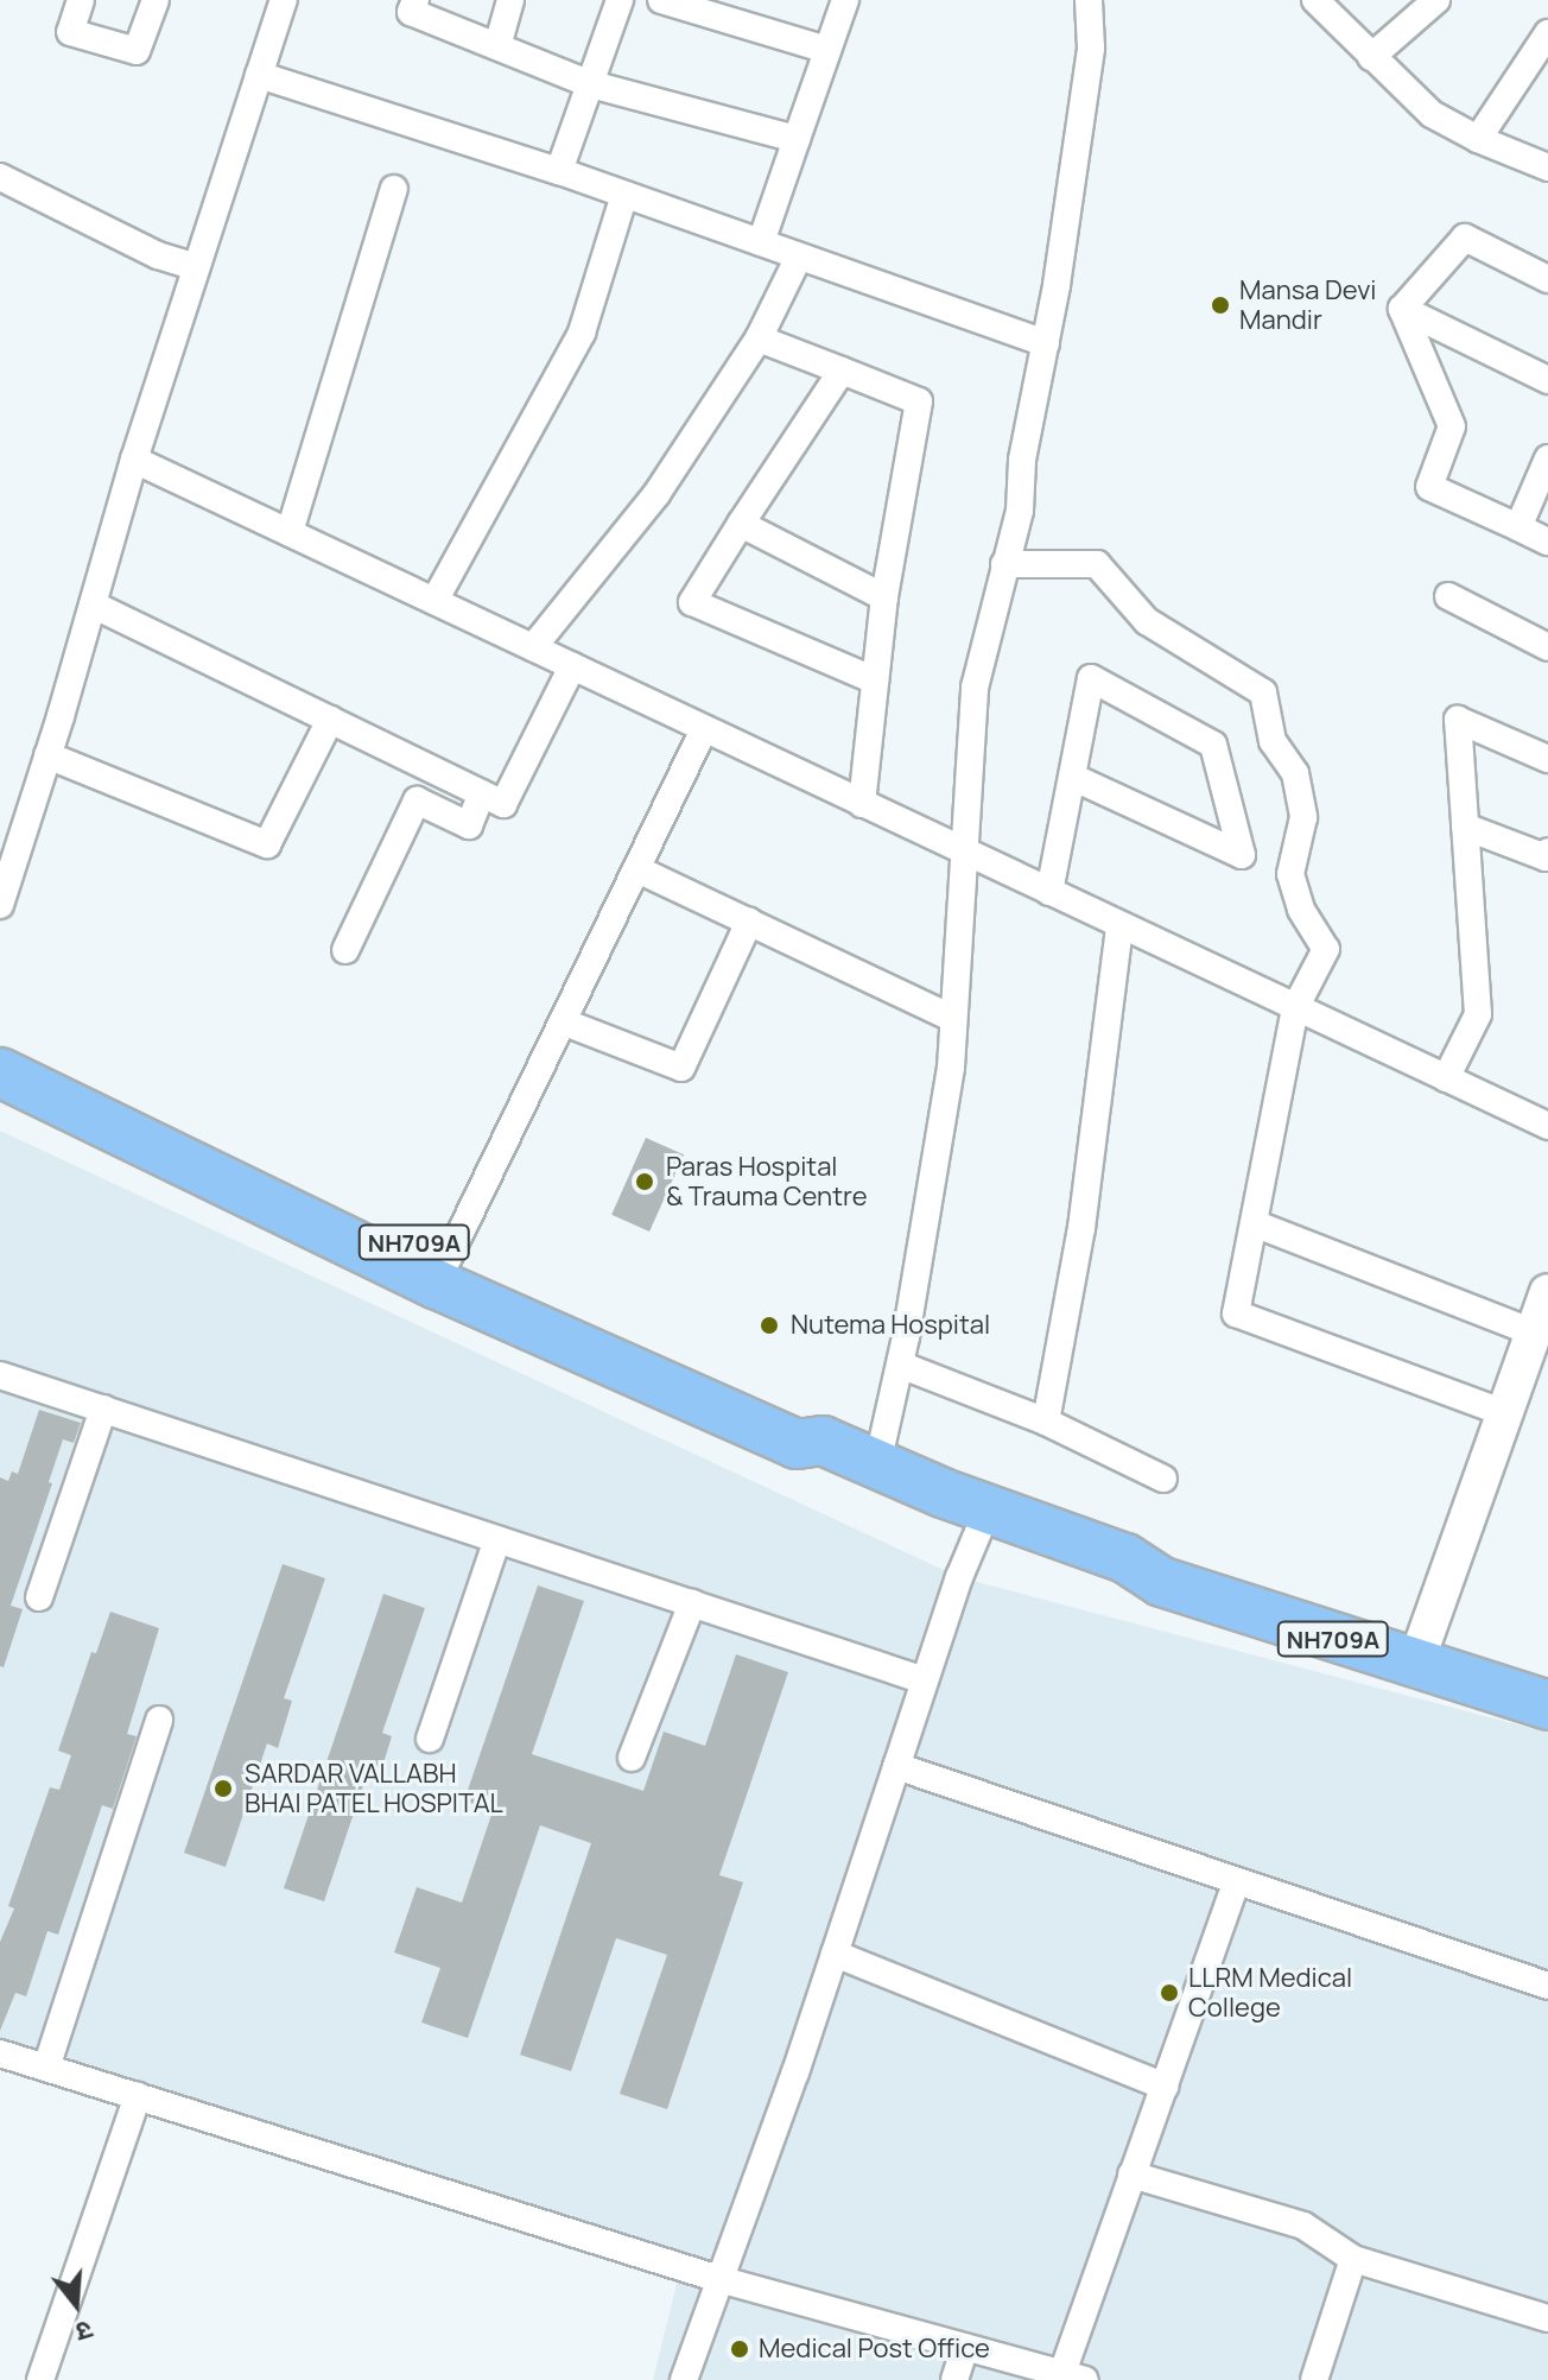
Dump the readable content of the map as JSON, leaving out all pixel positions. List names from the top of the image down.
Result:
{
  "streets": {
    "highway": ["NH709A"]
  },
  "places": [
    "Mansa Devi Mandir",
    "Paras Hospital & Trauma Centre",
    "Nutema Hospital",
    "SARDAR VALLABH BHAI PATEL HOSPITAL",
    "LLRM Medical College",
    "Medical Post Office"
  ],
  "north": "bottom"
}
